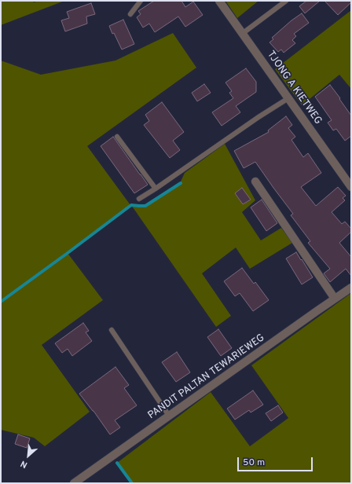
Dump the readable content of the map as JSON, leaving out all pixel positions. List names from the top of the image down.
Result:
{
  "streets": {
    "street": ["TJONG A KIETWEG", "PANDIT PALTAN TEWARIEWEG"]
  },
  "scale_bar": "50 m",
  "north": "bottom left"
}
